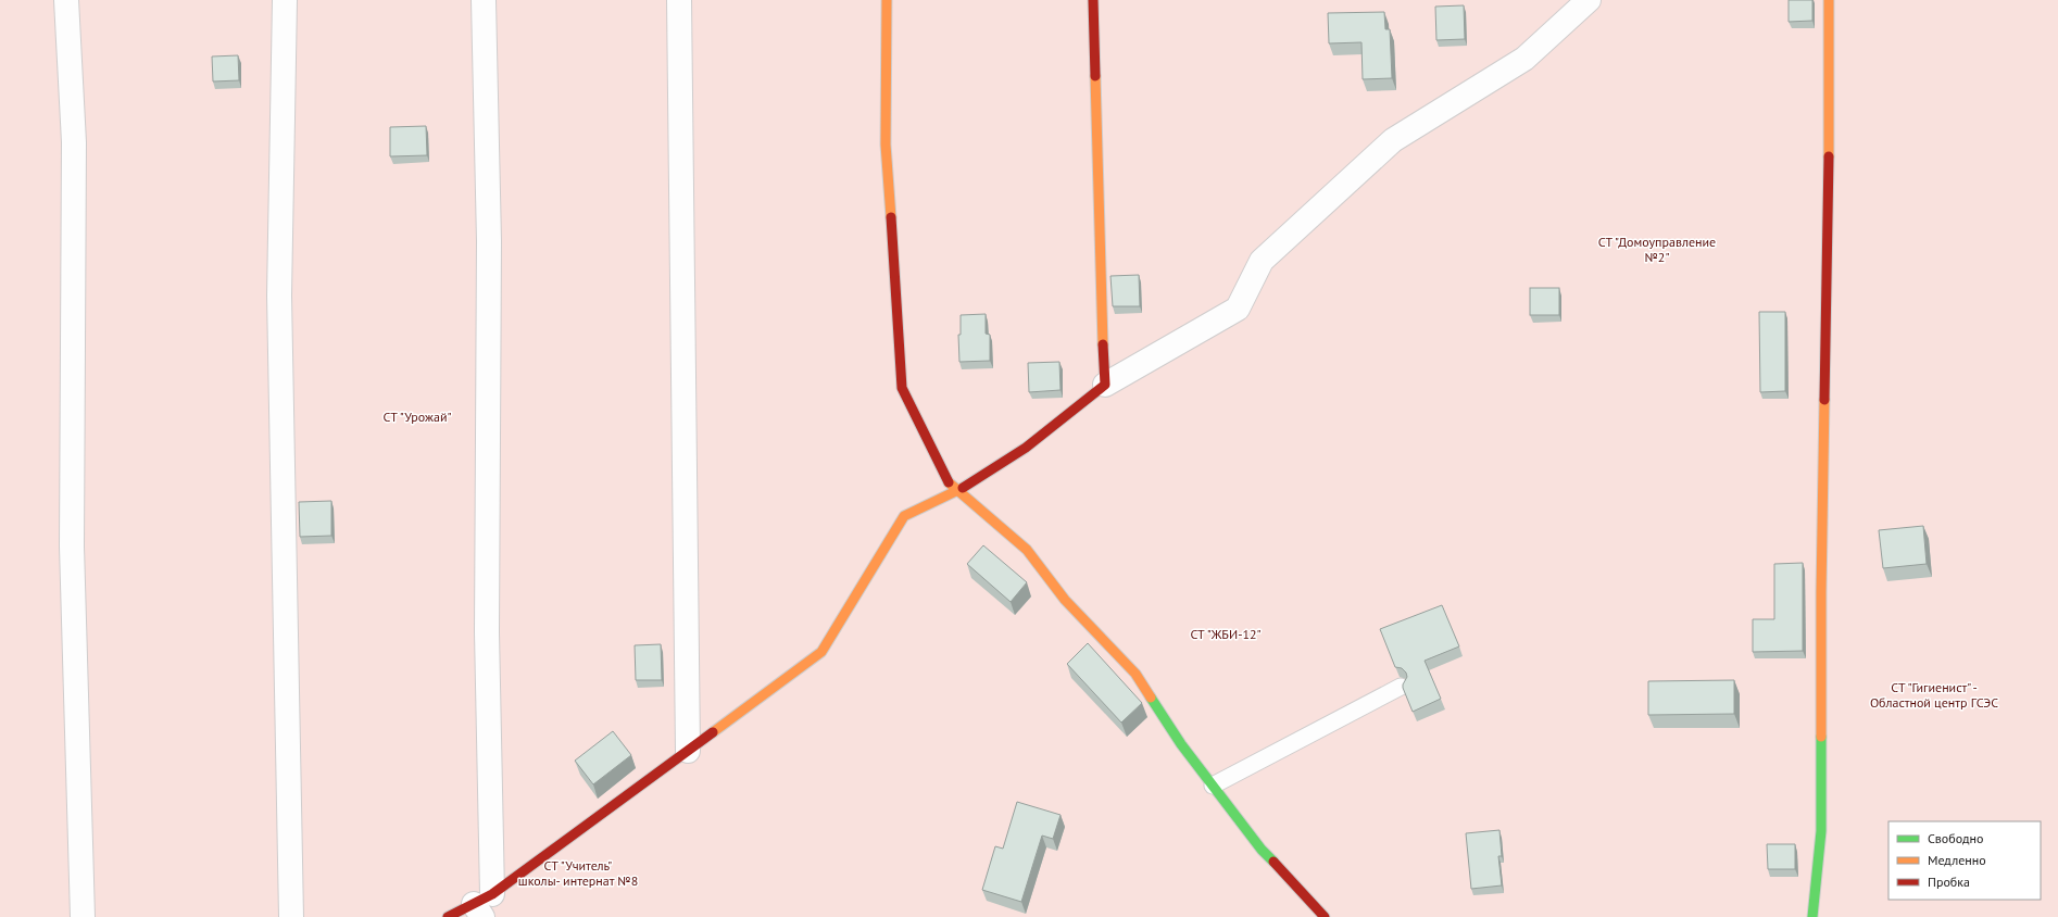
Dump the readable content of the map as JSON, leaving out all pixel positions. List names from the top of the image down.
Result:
{
  "parks": [
    "СТ \"Домоуправление №2\"",
    "СТ \"Урожай\"",
    "СТ \"ЖБИ-12\"",
    "СТ \"Гигиенист\" - Областной центр ГСЭС",
    "СТ \"Учитель\" школы- интернат №8"
  ],
  "legend": ["Свободно", "Медленно", "Пробка"]
}
